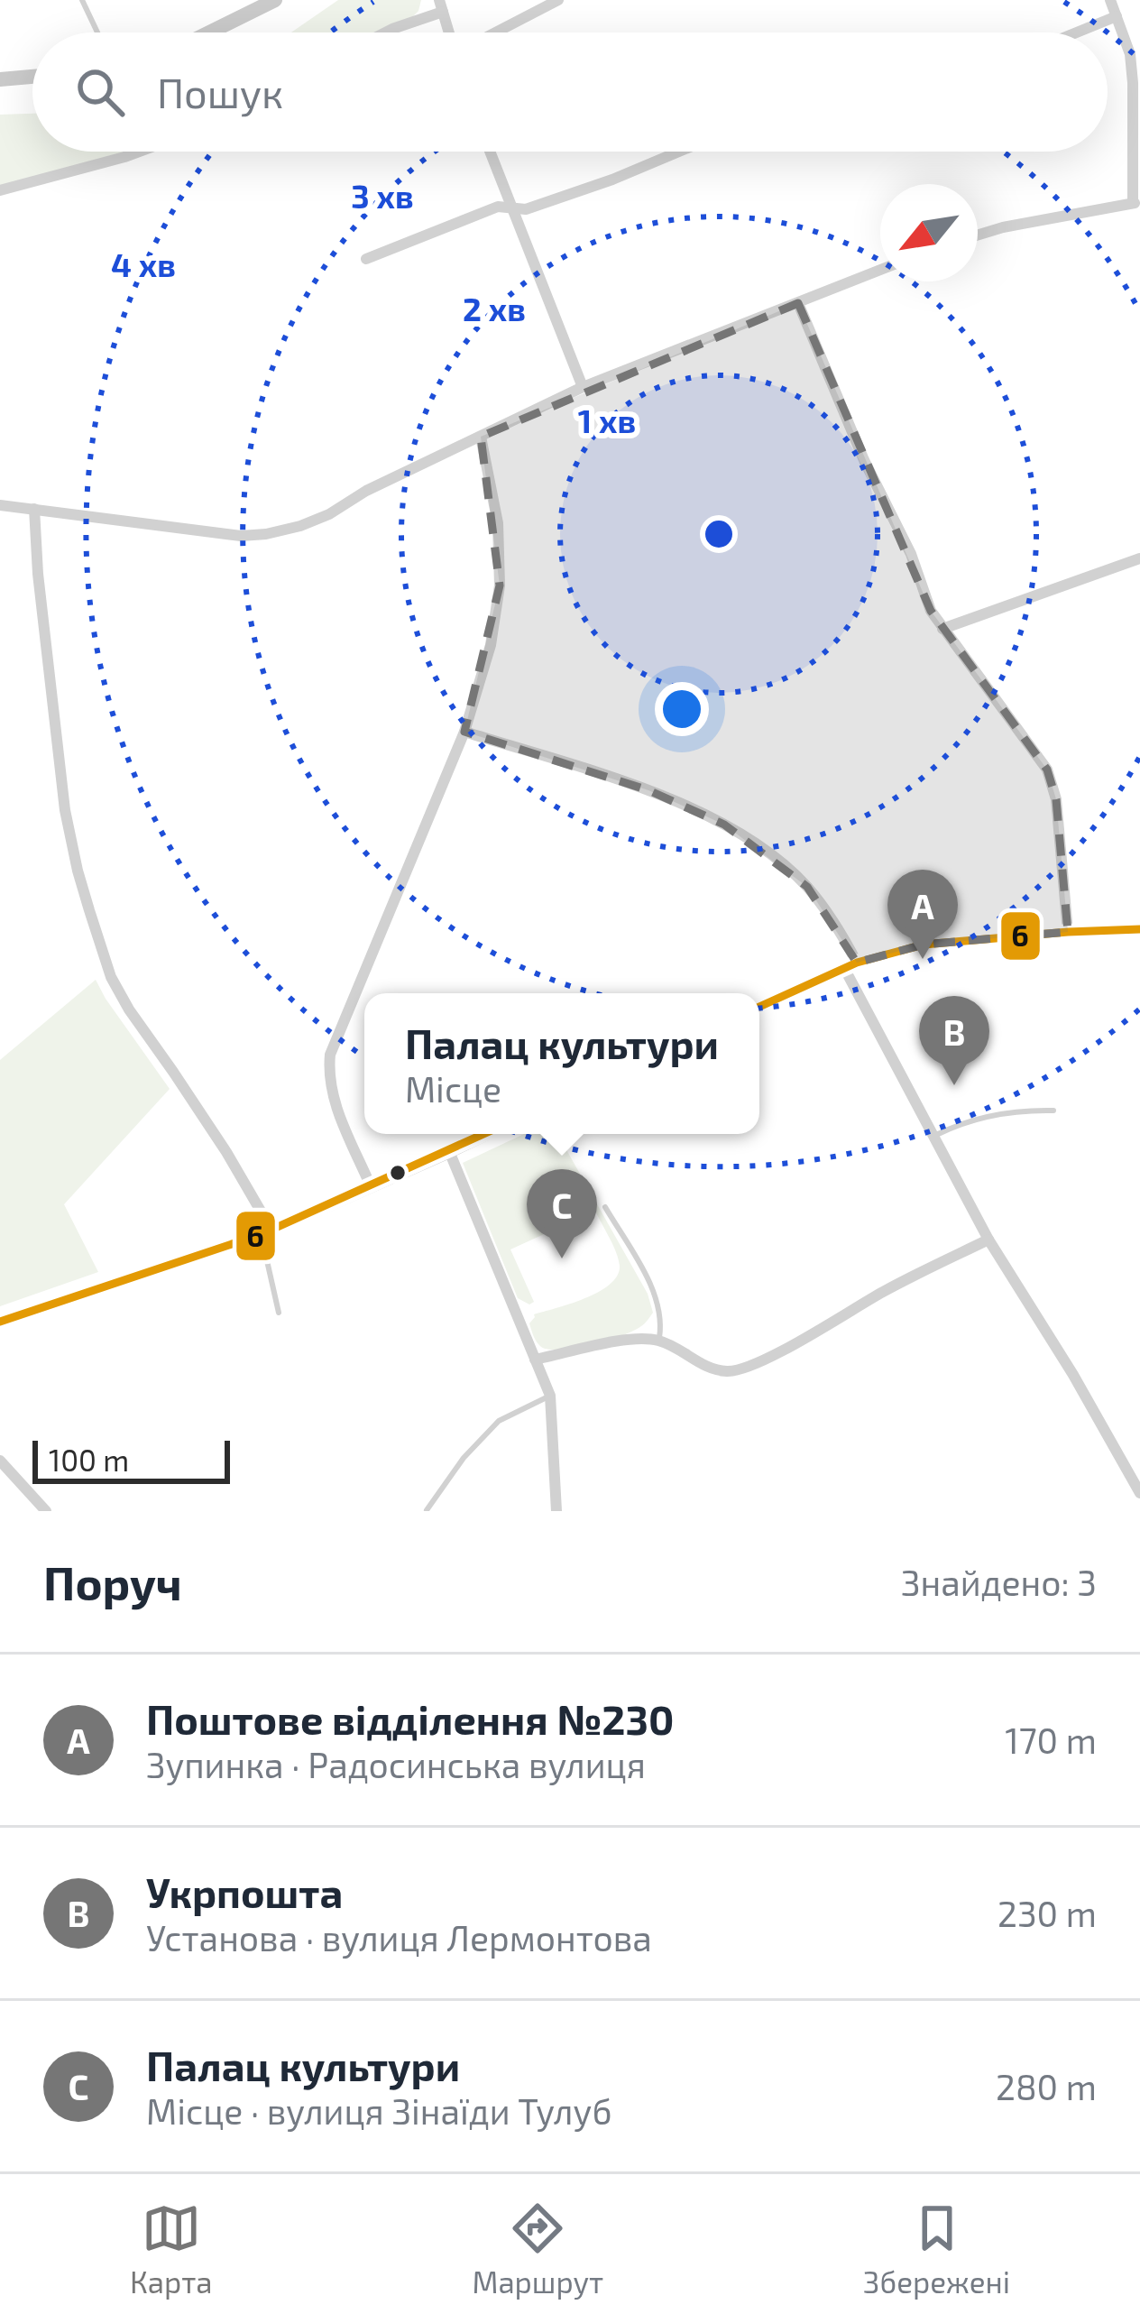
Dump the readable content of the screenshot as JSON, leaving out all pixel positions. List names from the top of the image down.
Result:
{
  "lines": ["transit line 6"],
  "scale_bar": "100 m",
  "north": "bottom left",
  "page": {
    "search": "Пошук",
    "pins": ["A", "B", "C"],
    "popup": ["Палац культури", "Місце"],
    "scale": "100 m",
    "heading": ["Поруч", "Знайдено: 3"],
    "list": [
      {
        "mark": "A",
        "name": "Поштове відділення №230",
        "note": "Зупинка · Радосинська вулиця",
        "value": "170 m"
      },
      {
        "mark": "B",
        "name": "Укрпошта",
        "note": "Установа · вулиця Лермонтова",
        "value": "230 m"
      },
      {
        "mark": "C",
        "name": "Палац культури",
        "note": "Місце · вулиця Зінаїди Тулуб",
        "value": "280 m"
      }
    ],
    "nav": ["Карта", "Маршрут", "Збережені"]
  },
  "rings": [
    "3 хв",
    "4 хв",
    "2 хв",
    "1 хв"
  ]
}
